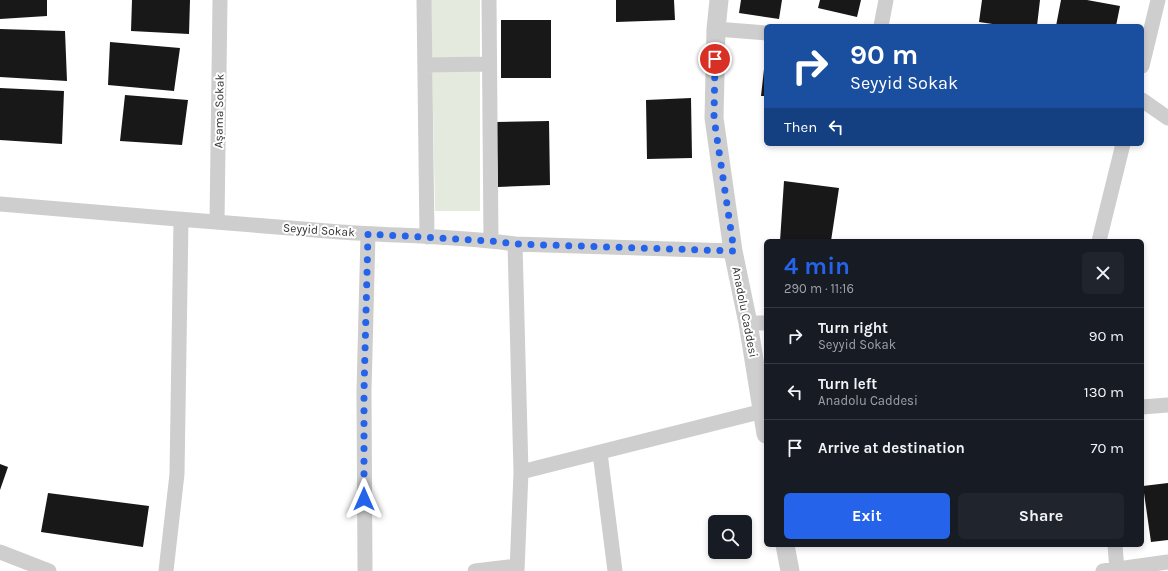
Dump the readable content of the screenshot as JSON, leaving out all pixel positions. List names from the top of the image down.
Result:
{
  "streets": {
    "street": ["Aşama Sokak", "Seyyid Sokak", "Anadolu Caddesi"]
  },
  "crossings": [
    ["Aşama Sokak", "Seyyid Sokak"],
    ["Seyyid Sokak", "Anadolu Caddesi"]
  ],
  "page": {
    "turn": ["90 m", "Seyyid Sokak"],
    "then": "Then",
    "heading": ["4 min", "290 m · 11:16"],
    "list": [
      {
        "name": "Turn right",
        "note": "Seyyid Sokak",
        "value": "90 m"
      },
      {
        "name": "Turn left",
        "note": "Anadolu Caddesi",
        "value": "130 m"
      },
      {
        "name": "Arrive at destination",
        "value": "70 m"
      }
    ],
    "buttons": ["Exit", "Share"]
  }
}
